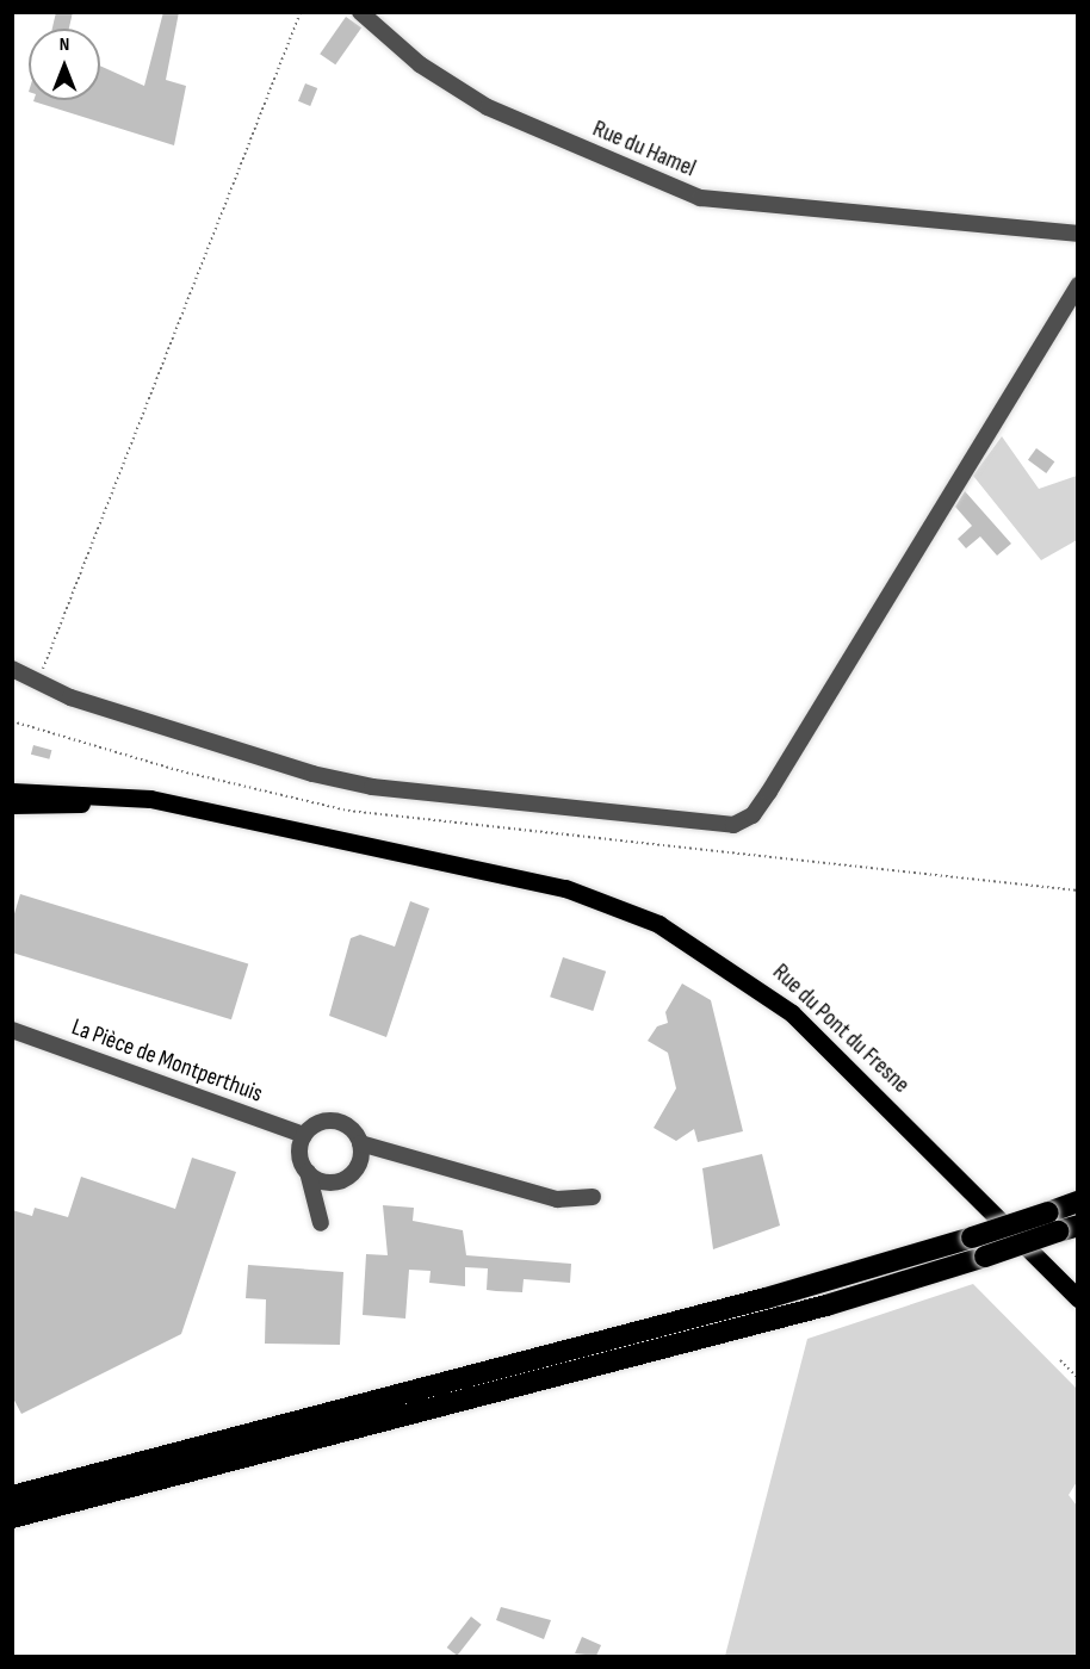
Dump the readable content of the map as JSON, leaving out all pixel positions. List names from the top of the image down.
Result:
{
  "streets": {
    "main road": ["Rue du Pont du Fresne"],
    "street": ["Rue du Hamel", "La Pièce de Montperthuis"]
  },
  "north": "top"
}
